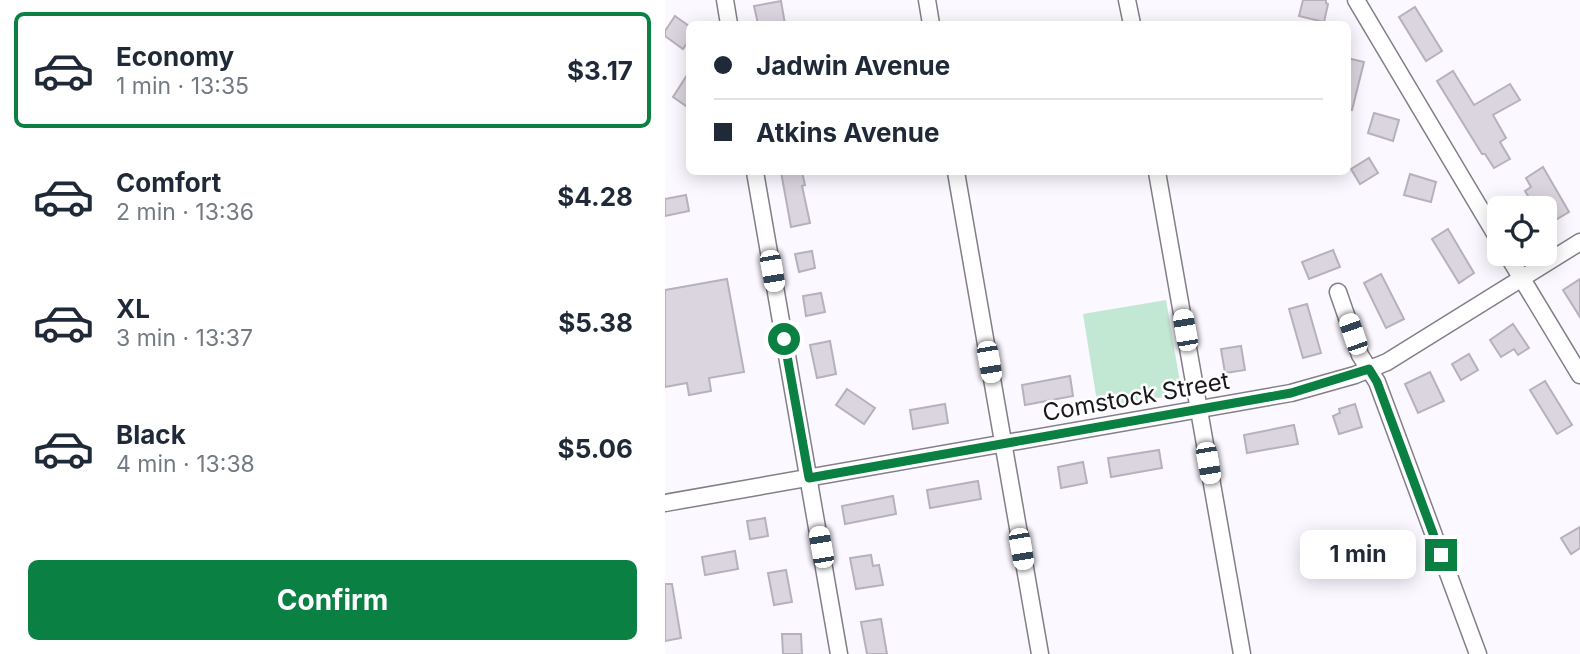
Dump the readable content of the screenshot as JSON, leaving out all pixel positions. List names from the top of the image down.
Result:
{
  "streets": {
    "street": ["Comstock Street"]
  },
  "page": {
    "list": [
      {
        "name": "Economy",
        "note": "1 min · 13:35",
        "value": "$3.17"
      },
      {
        "name": "Comfort",
        "note": "2 min · 13:36",
        "value": "$4.28"
      },
      {
        "name": "XL",
        "note": "3 min · 13:37",
        "value": "$5.38"
      },
      {
        "name": "Black",
        "note": "4 min · 13:38",
        "value": "$5.06"
      }
    ],
    "banner": ["Jadwin Avenue", "Atkins Avenue"],
    "bubble": "1 min",
    "buttons": "Confirm"
  }
}
